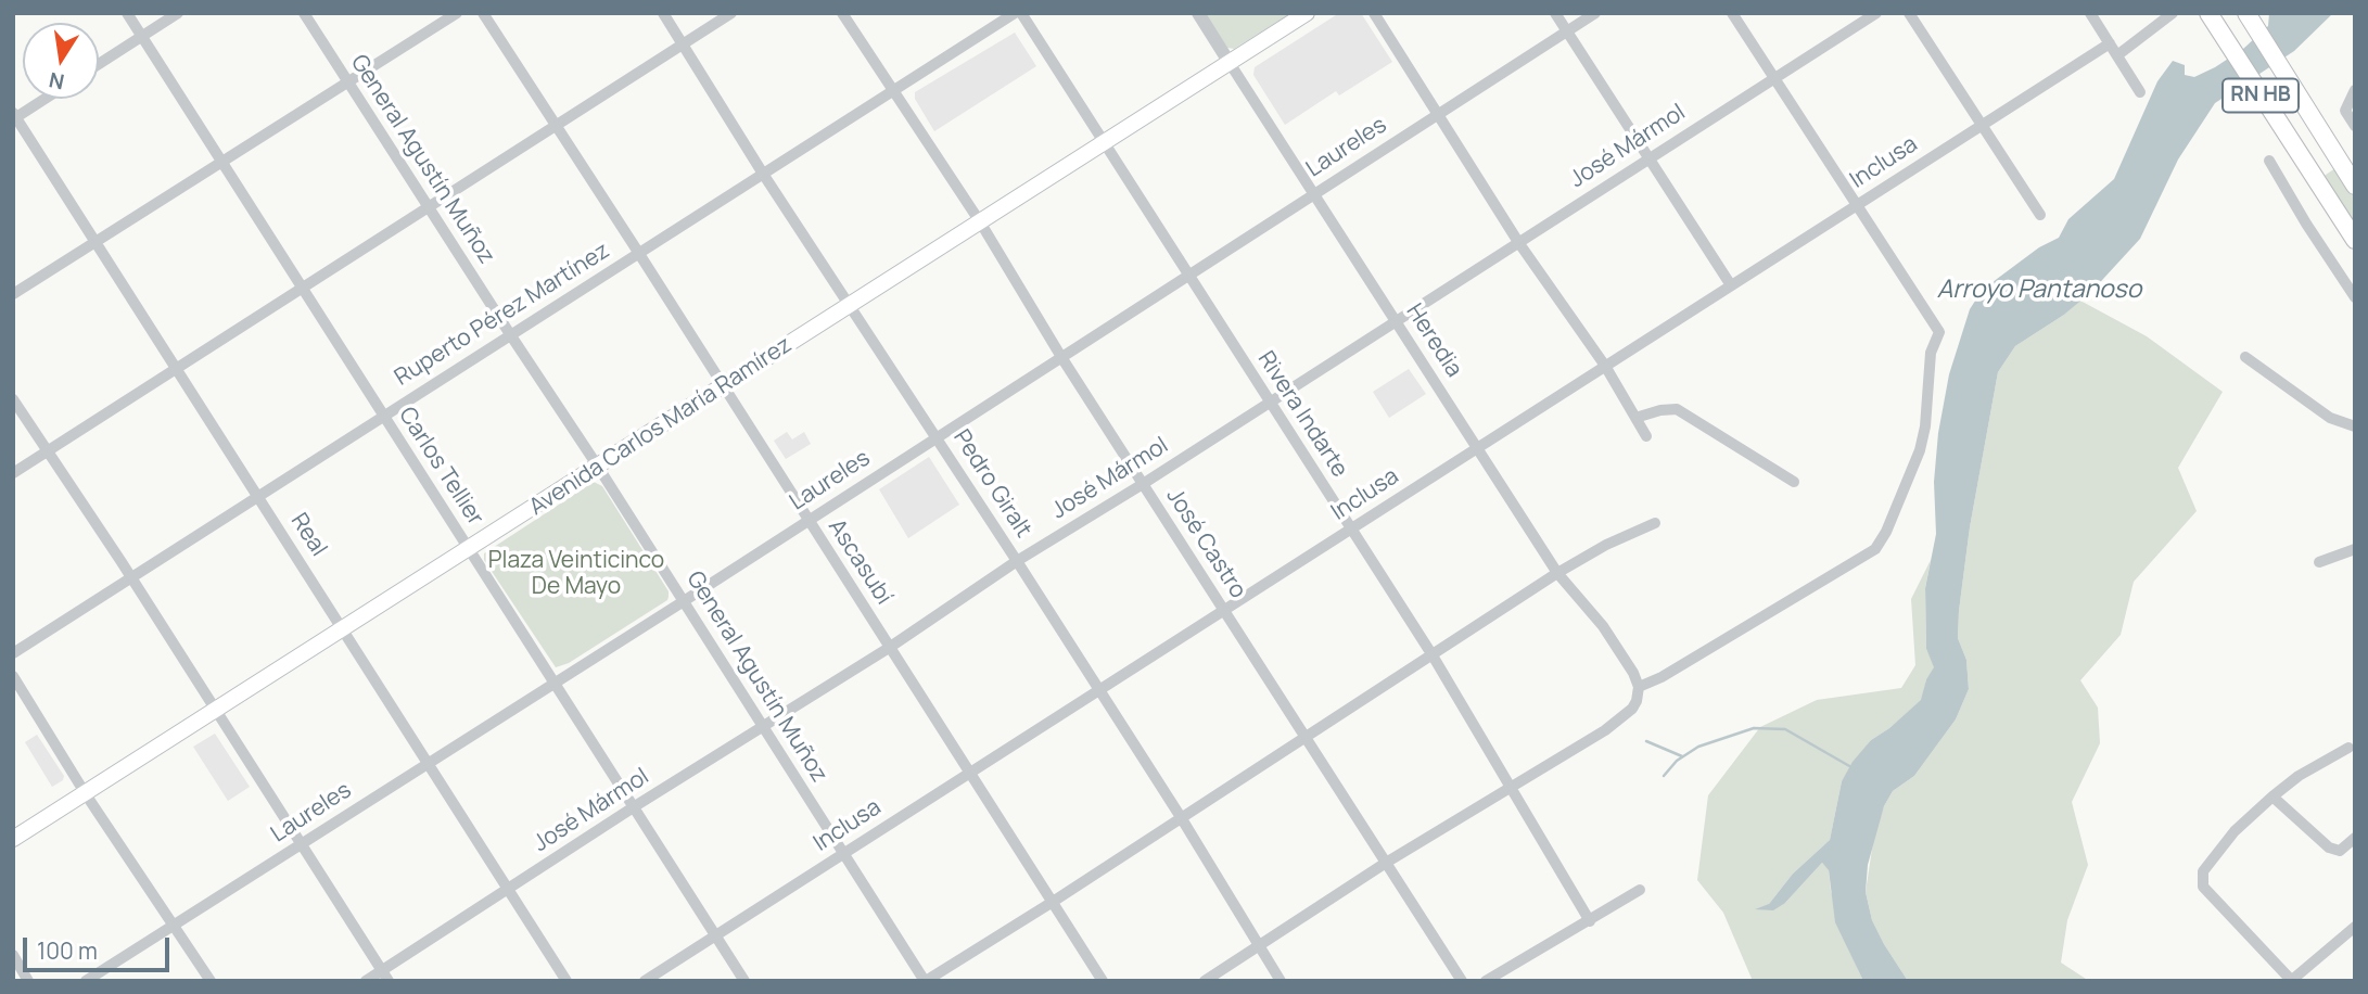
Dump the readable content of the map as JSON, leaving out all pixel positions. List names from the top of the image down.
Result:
{
  "streets": {
    "highway": ["RN HB"],
    "main road": ["Avenida Carlos María Ramírez"],
    "street": [
      "José Mármol",
      "Laureles",
      "General Agustín Muñoz",
      "Inclusa",
      "Ruperto Pérez Martínez",
      "Heredia",
      "Rivera Indarte",
      "Carlos Tellier",
      "Pedro Giralt",
      "Real",
      "José Castro",
      "Ascasubí"
    ]
  },
  "crossings": [
    ["José Mármol", "General Agustín Muñoz"],
    ["José Mármol", "Heredia"],
    ["José Mármol", "Rivera Indarte"],
    ["José Mármol", "Carlos Tellier"],
    ["José Mármol", "Pedro Giralt"],
    ["José Mármol", "Real"],
    ["José Mármol", "José Castro"],
    ["José Mármol", "Ascasubí"],
    ["Laureles", "General Agustín Muñoz"],
    ["Laureles", "Heredia"],
    ["Laureles", "Rivera Indarte"],
    ["Laureles", "Carlos Tellier"],
    ["Laureles", "Pedro Giralt"],
    ["Laureles", "Real"],
    ["Laureles", "José Castro"],
    ["Laureles", "Ascasubí"],
    ["General Agustín Muñoz", "Inclusa"],
    ["General Agustín Muñoz", "Ruperto Pérez Martínez"],
    ["General Agustín Muñoz", "Avenida Carlos María Ramírez"],
    ["Inclusa", "Heredia"],
    ["Inclusa", "Rivera Indarte"],
    ["Inclusa", "Carlos Tellier"],
    ["Inclusa", "Pedro Giralt"],
    ["Inclusa", "José Castro"],
    ["Inclusa", "Ascasubí"],
    ["Ruperto Pérez Martínez", "Carlos Tellier"],
    ["Ruperto Pérez Martínez", "Pedro Giralt"],
    ["Ruperto Pérez Martínez", "Real"],
    ["Ruperto Pérez Martínez", "José Castro"],
    ["Ruperto Pérez Martínez", "Ascasubí"],
    ["Heredia", "Avenida Carlos María Ramírez"],
    ["Rivera Indarte", "Avenida Carlos María Ramírez"],
    ["Avenida Carlos María Ramírez", "Carlos Tellier"],
    ["Avenida Carlos María Ramírez", "Pedro Giralt"],
    ["Avenida Carlos María Ramírez", "Real"],
    ["Avenida Carlos María Ramírez", "José Castro"],
    ["Avenida Carlos María Ramírez", "Ascasubí"]
  ],
  "water": ["Arroyo Pantanoso"],
  "parks": ["Plaza Veinticinco De Mayo"],
  "scale_bar": "100 m",
  "north": "bottom"
}
